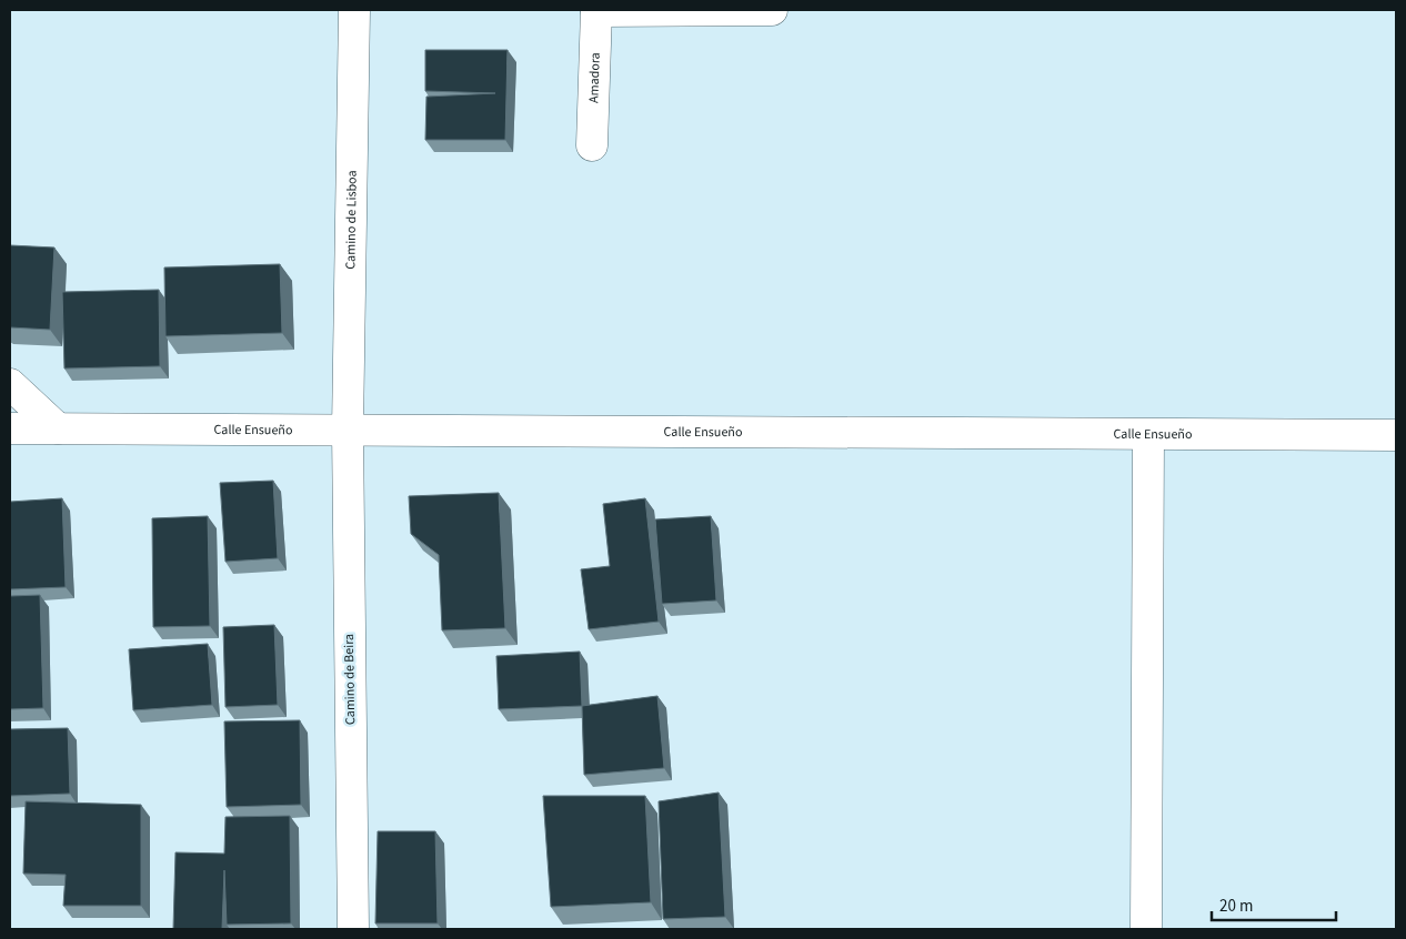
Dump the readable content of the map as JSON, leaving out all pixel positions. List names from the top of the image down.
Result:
{
  "streets": {
    "street": [
      "Amadora",
      "Camino de Lisboa",
      "Calle Ensueño",
      "Camino de Beira"
    ]
  },
  "crossings": [
    ["Camino de Lisboa", "Calle Ensueño"],
    ["Camino de Lisboa", "Camino de Beira"],
    ["Calle Ensueño", "Camino de Beira"]
  ],
  "scale_bar": "20 m"
}
